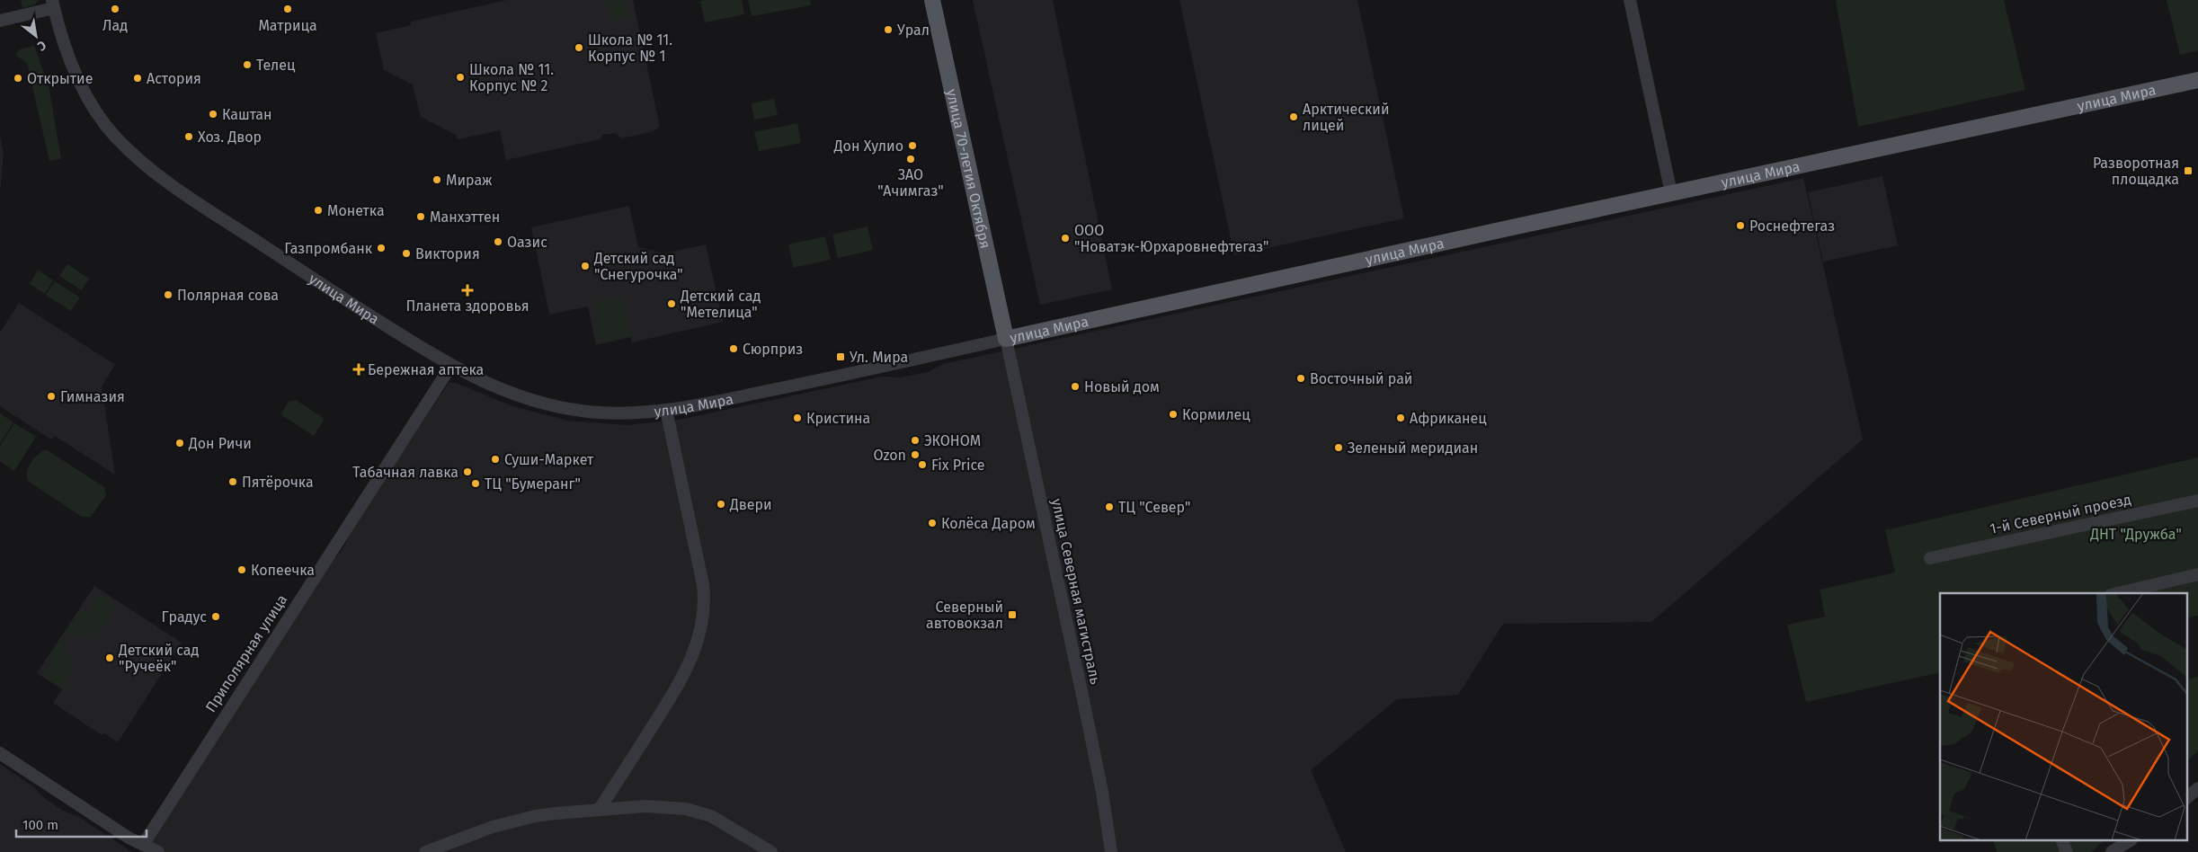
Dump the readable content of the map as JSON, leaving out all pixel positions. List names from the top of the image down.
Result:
{
  "streets": {
    "main road": ["улица Мира", "улица 70-летия Октября"],
    "street": ["1-й Северный проезд", "улица Северная магистраль", "Приполярная улица"]
  },
  "crossings": [
    ["улица Мира", "улица 70-летия Октября"],
    ["улица Мира", "улица Северная магистраль"],
    ["улица Мира", "Приполярная улица"],
    ["улица 70-летия Октября", "улица Северная магистраль"]
  ],
  "parks": ["ДНТ \"Дружба\""],
  "places": {
    "other": [
      "Лад",
      "Матрица",
      "Урал",
      "Школа № 11. Корпус № 1",
      "Телец",
      "Школа № 11. Корпус № 2",
      "Открытие",
      "Астория",
      "Каштан",
      "Арктический лицей",
      "Хоз. Двор",
      "Дон Хулио",
      "ЗАО \"Ачимгаз\"",
      "Мираж",
      "Монетка",
      "Манхэттен",
      "Роснефтегаз",
      "ООО \"Новатэк-Юрхаровнефтегаз\"",
      "Оазис",
      "Газпромбанк",
      "Виктория",
      "Детский сад \"Снегурочка\"",
      "Полярная сова",
      "Детский сад \"Метелица\"",
      "Сюрприз",
      "Восточный рай",
      "Новый дом",
      "Гимназия",
      "Кормилец",
      "Кристина",
      "Африканец",
      "ЭКОНОМ",
      "Дон Ричи",
      "Зеленый меридиан",
      "Ozon",
      "Суши-Маркет",
      "Fix Price",
      "Табачная лавка",
      "Пятёрочка",
      "ТЦ \"Бумеранг\"",
      "Двери",
      "ТЦ \"Север\"",
      "Колёса Даром",
      "Копеечка",
      "Градус",
      "Детский сад \"Ручеёк\""
    ],
    "transit": ["Разворотная площадка", "Ул. Мира", "Северный автовокзал"],
    "health": ["Планета здоровья", "Бережная аптека"]
  },
  "scale_bar": "100 m",
  "north": "bottom right"
}
